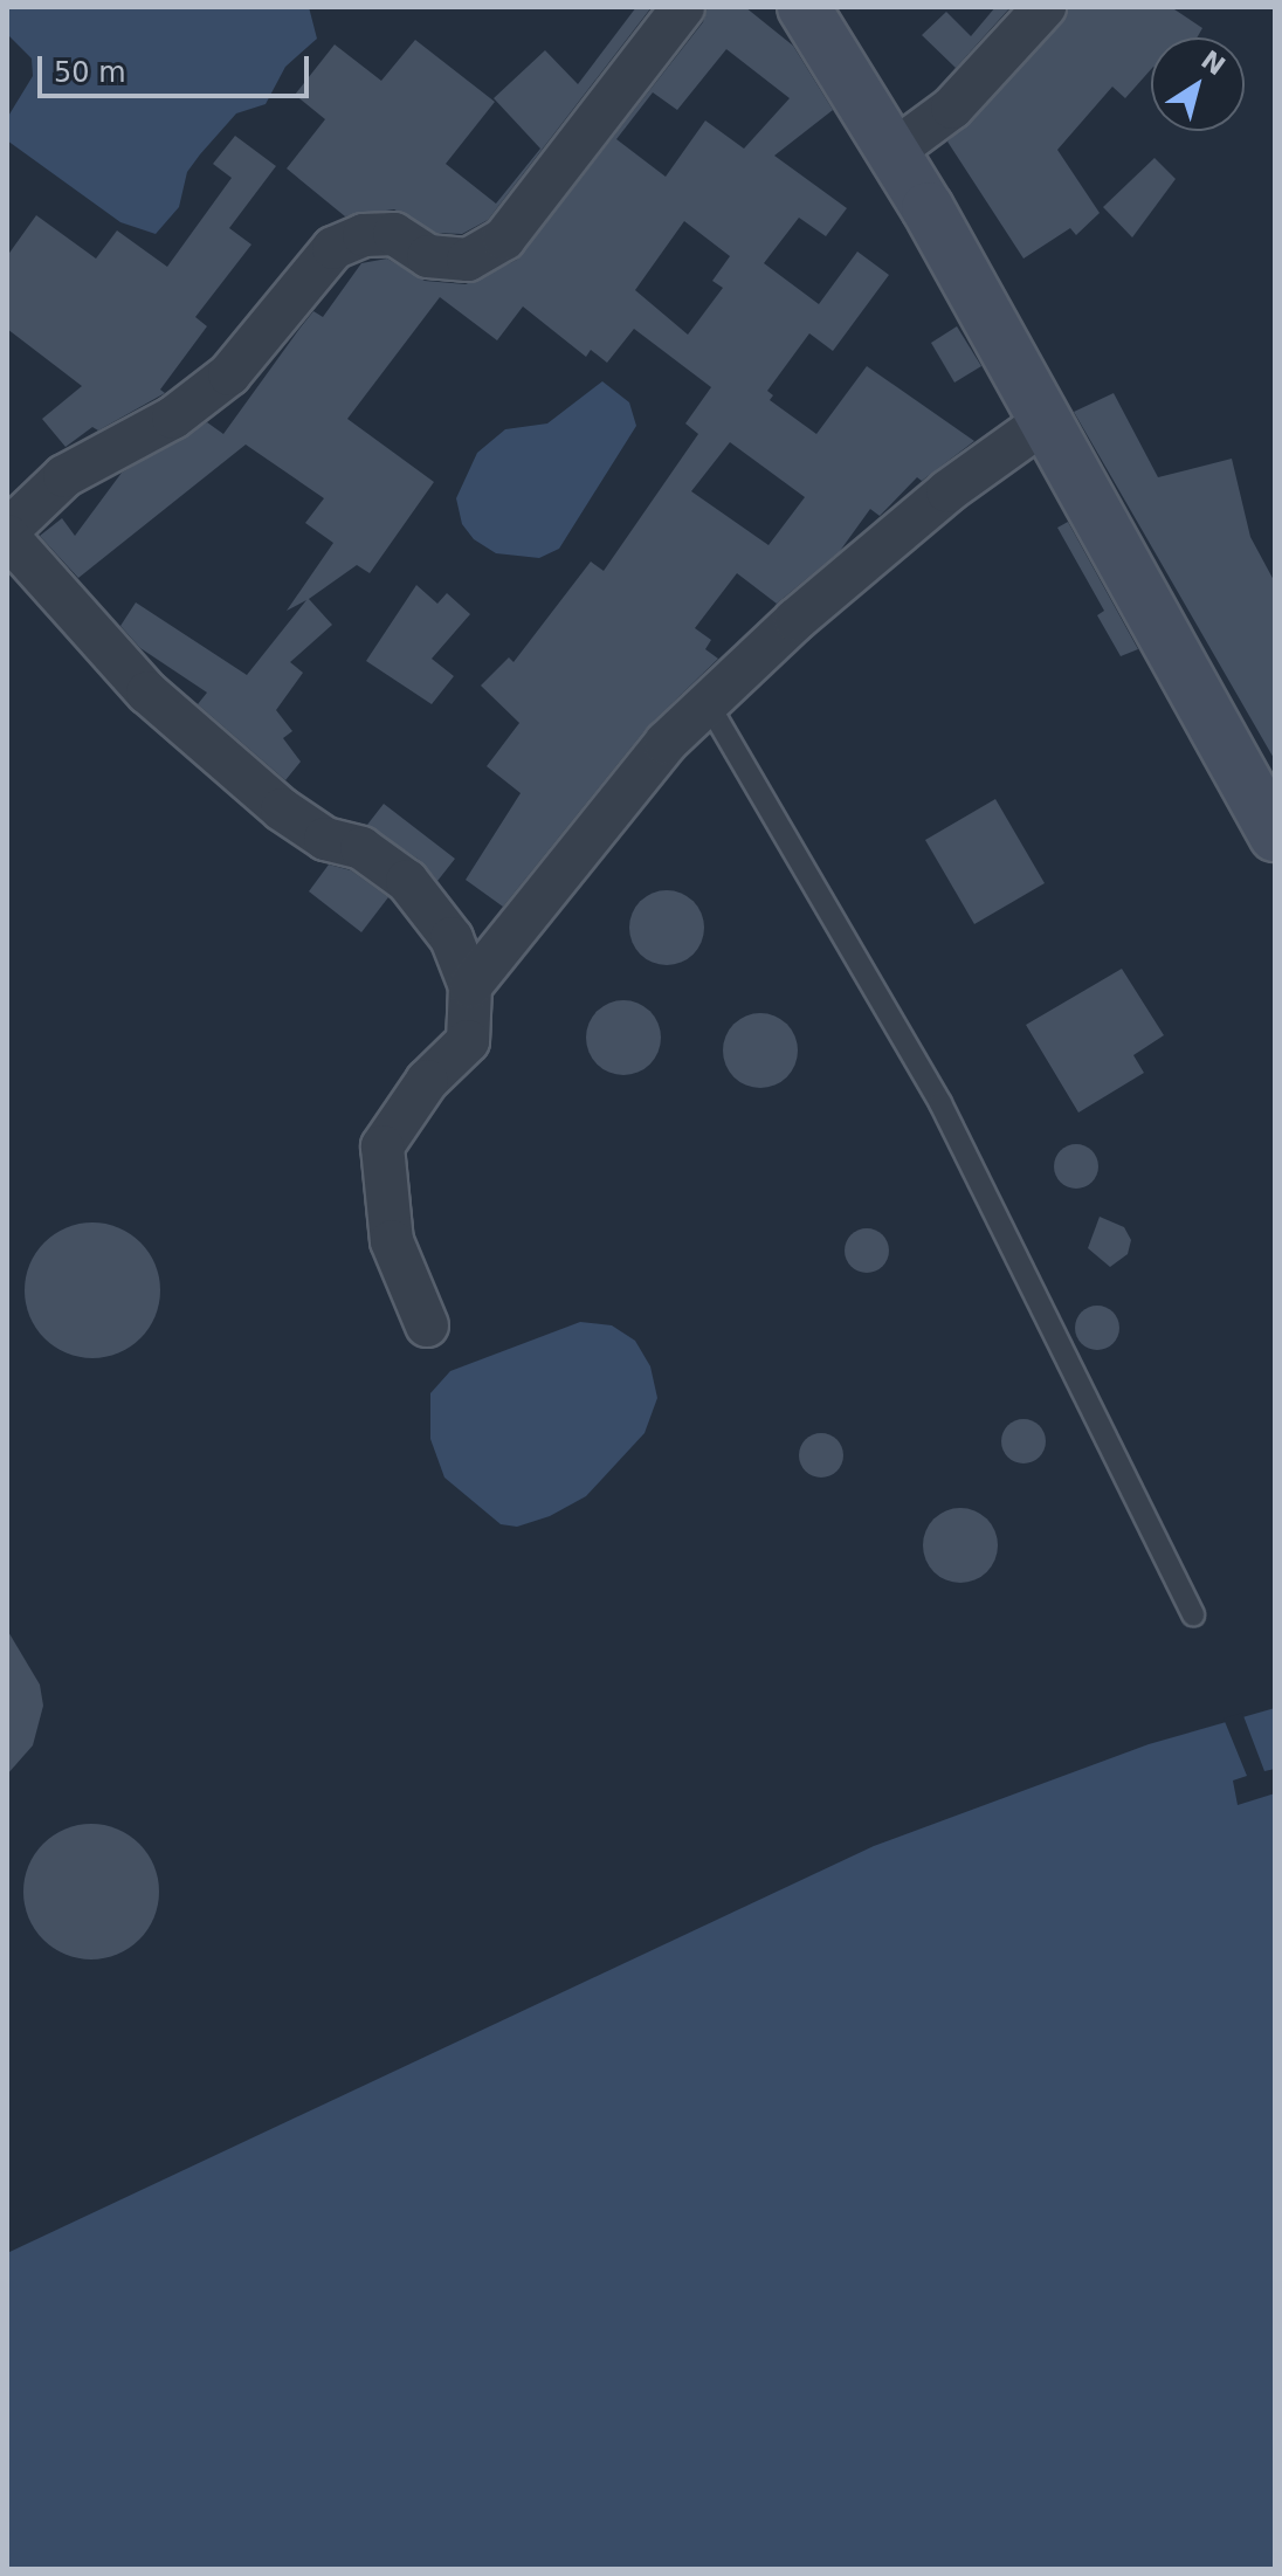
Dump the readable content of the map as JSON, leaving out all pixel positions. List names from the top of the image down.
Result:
{
  "scale_bar": "50 m",
  "north": "top right"
}
